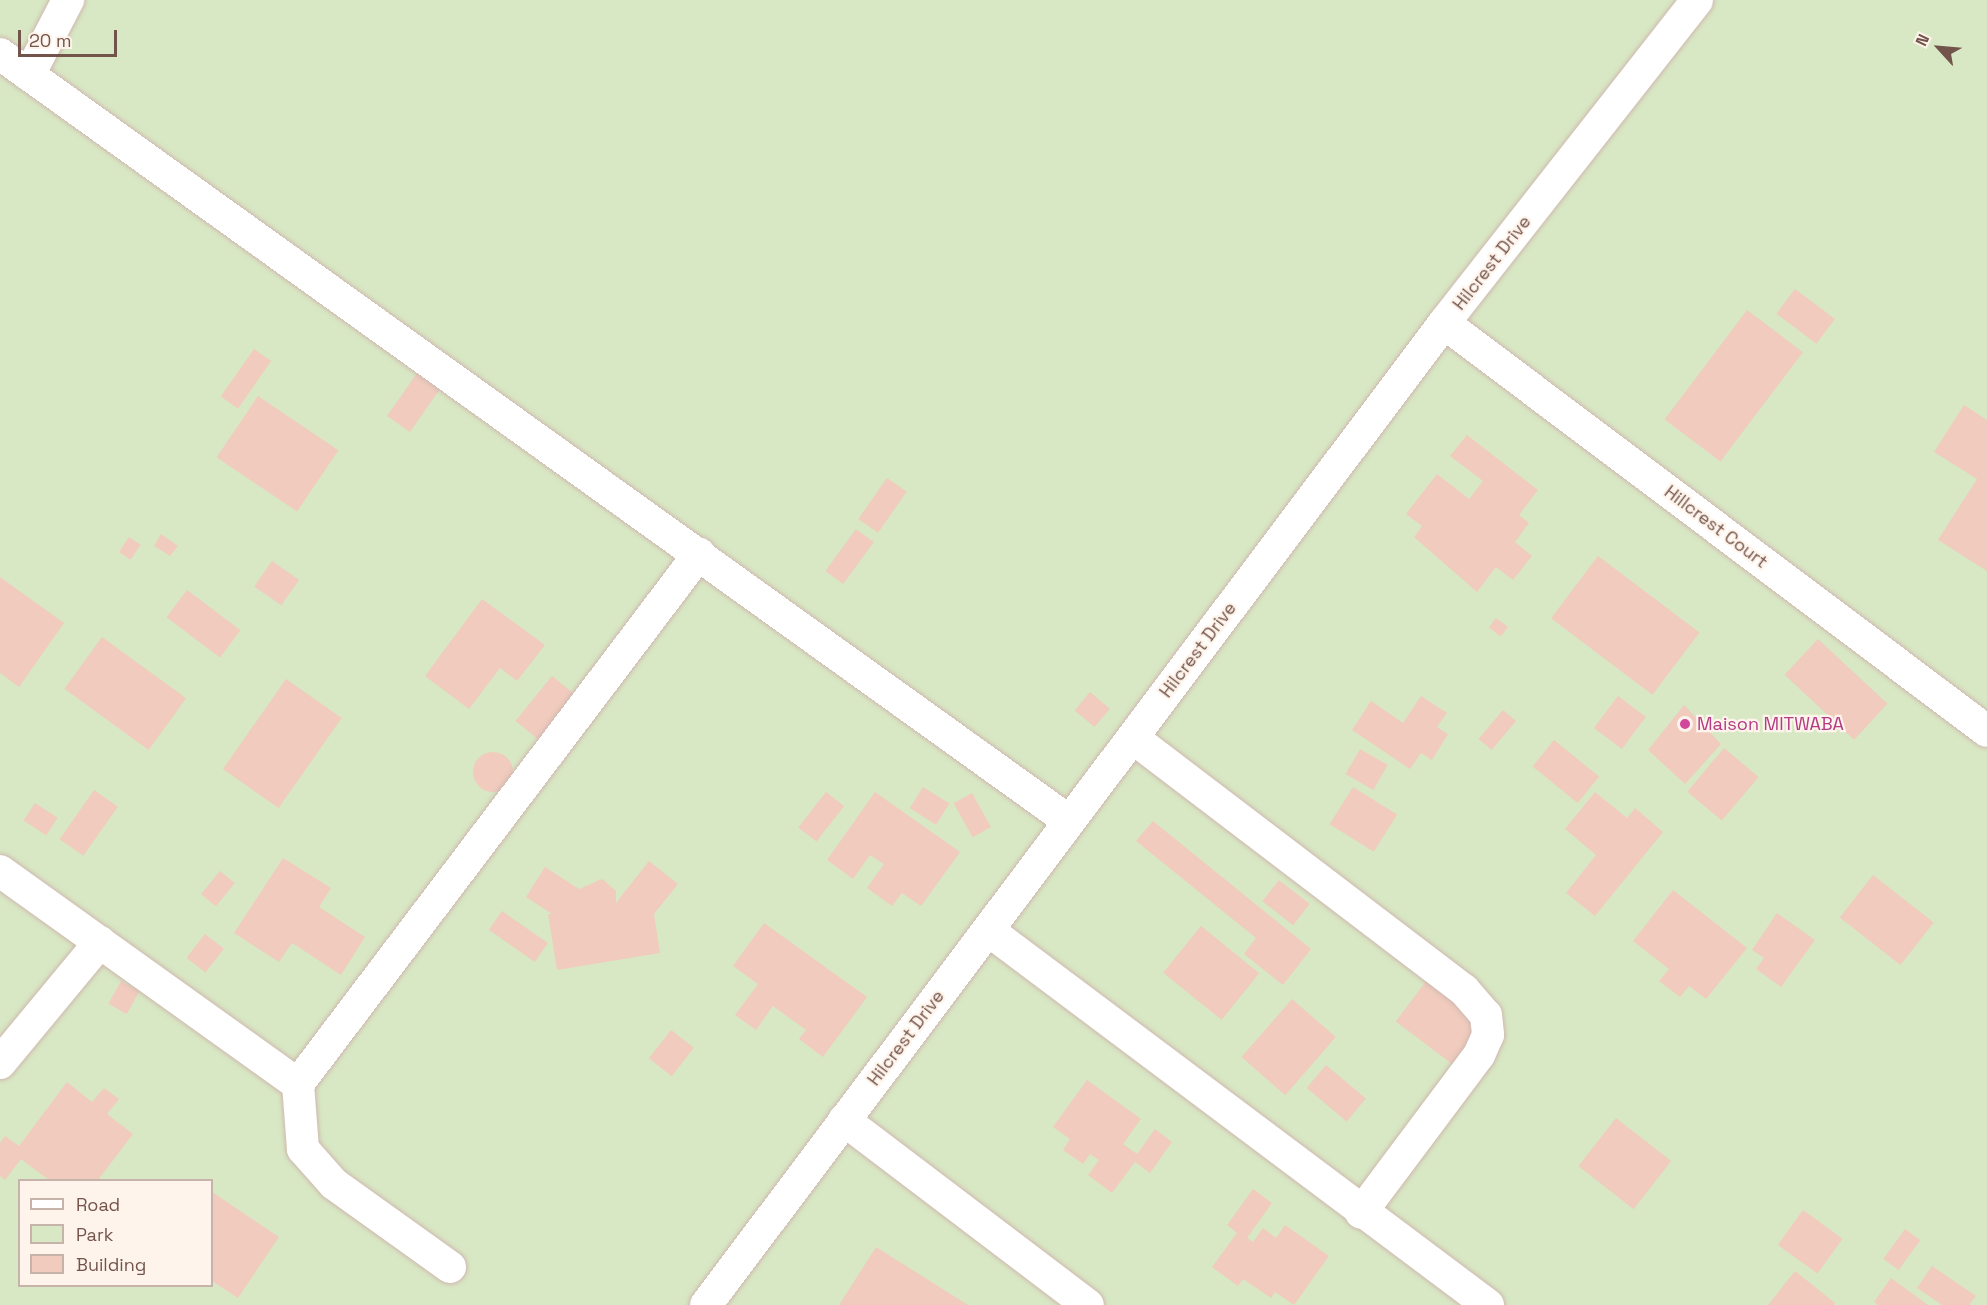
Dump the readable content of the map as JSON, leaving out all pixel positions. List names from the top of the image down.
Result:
{
  "streets": {
    "street": ["Hilcrest Drive", "Hillcrest Court"]
  },
  "crossings": [
    ["Hilcrest Drive", "Hillcrest Court"]
  ],
  "places": ["Maison MITWABA"],
  "legend": ["Road", "Park", "Building"],
  "scale_bar": "20 m",
  "north": "top left"
}
